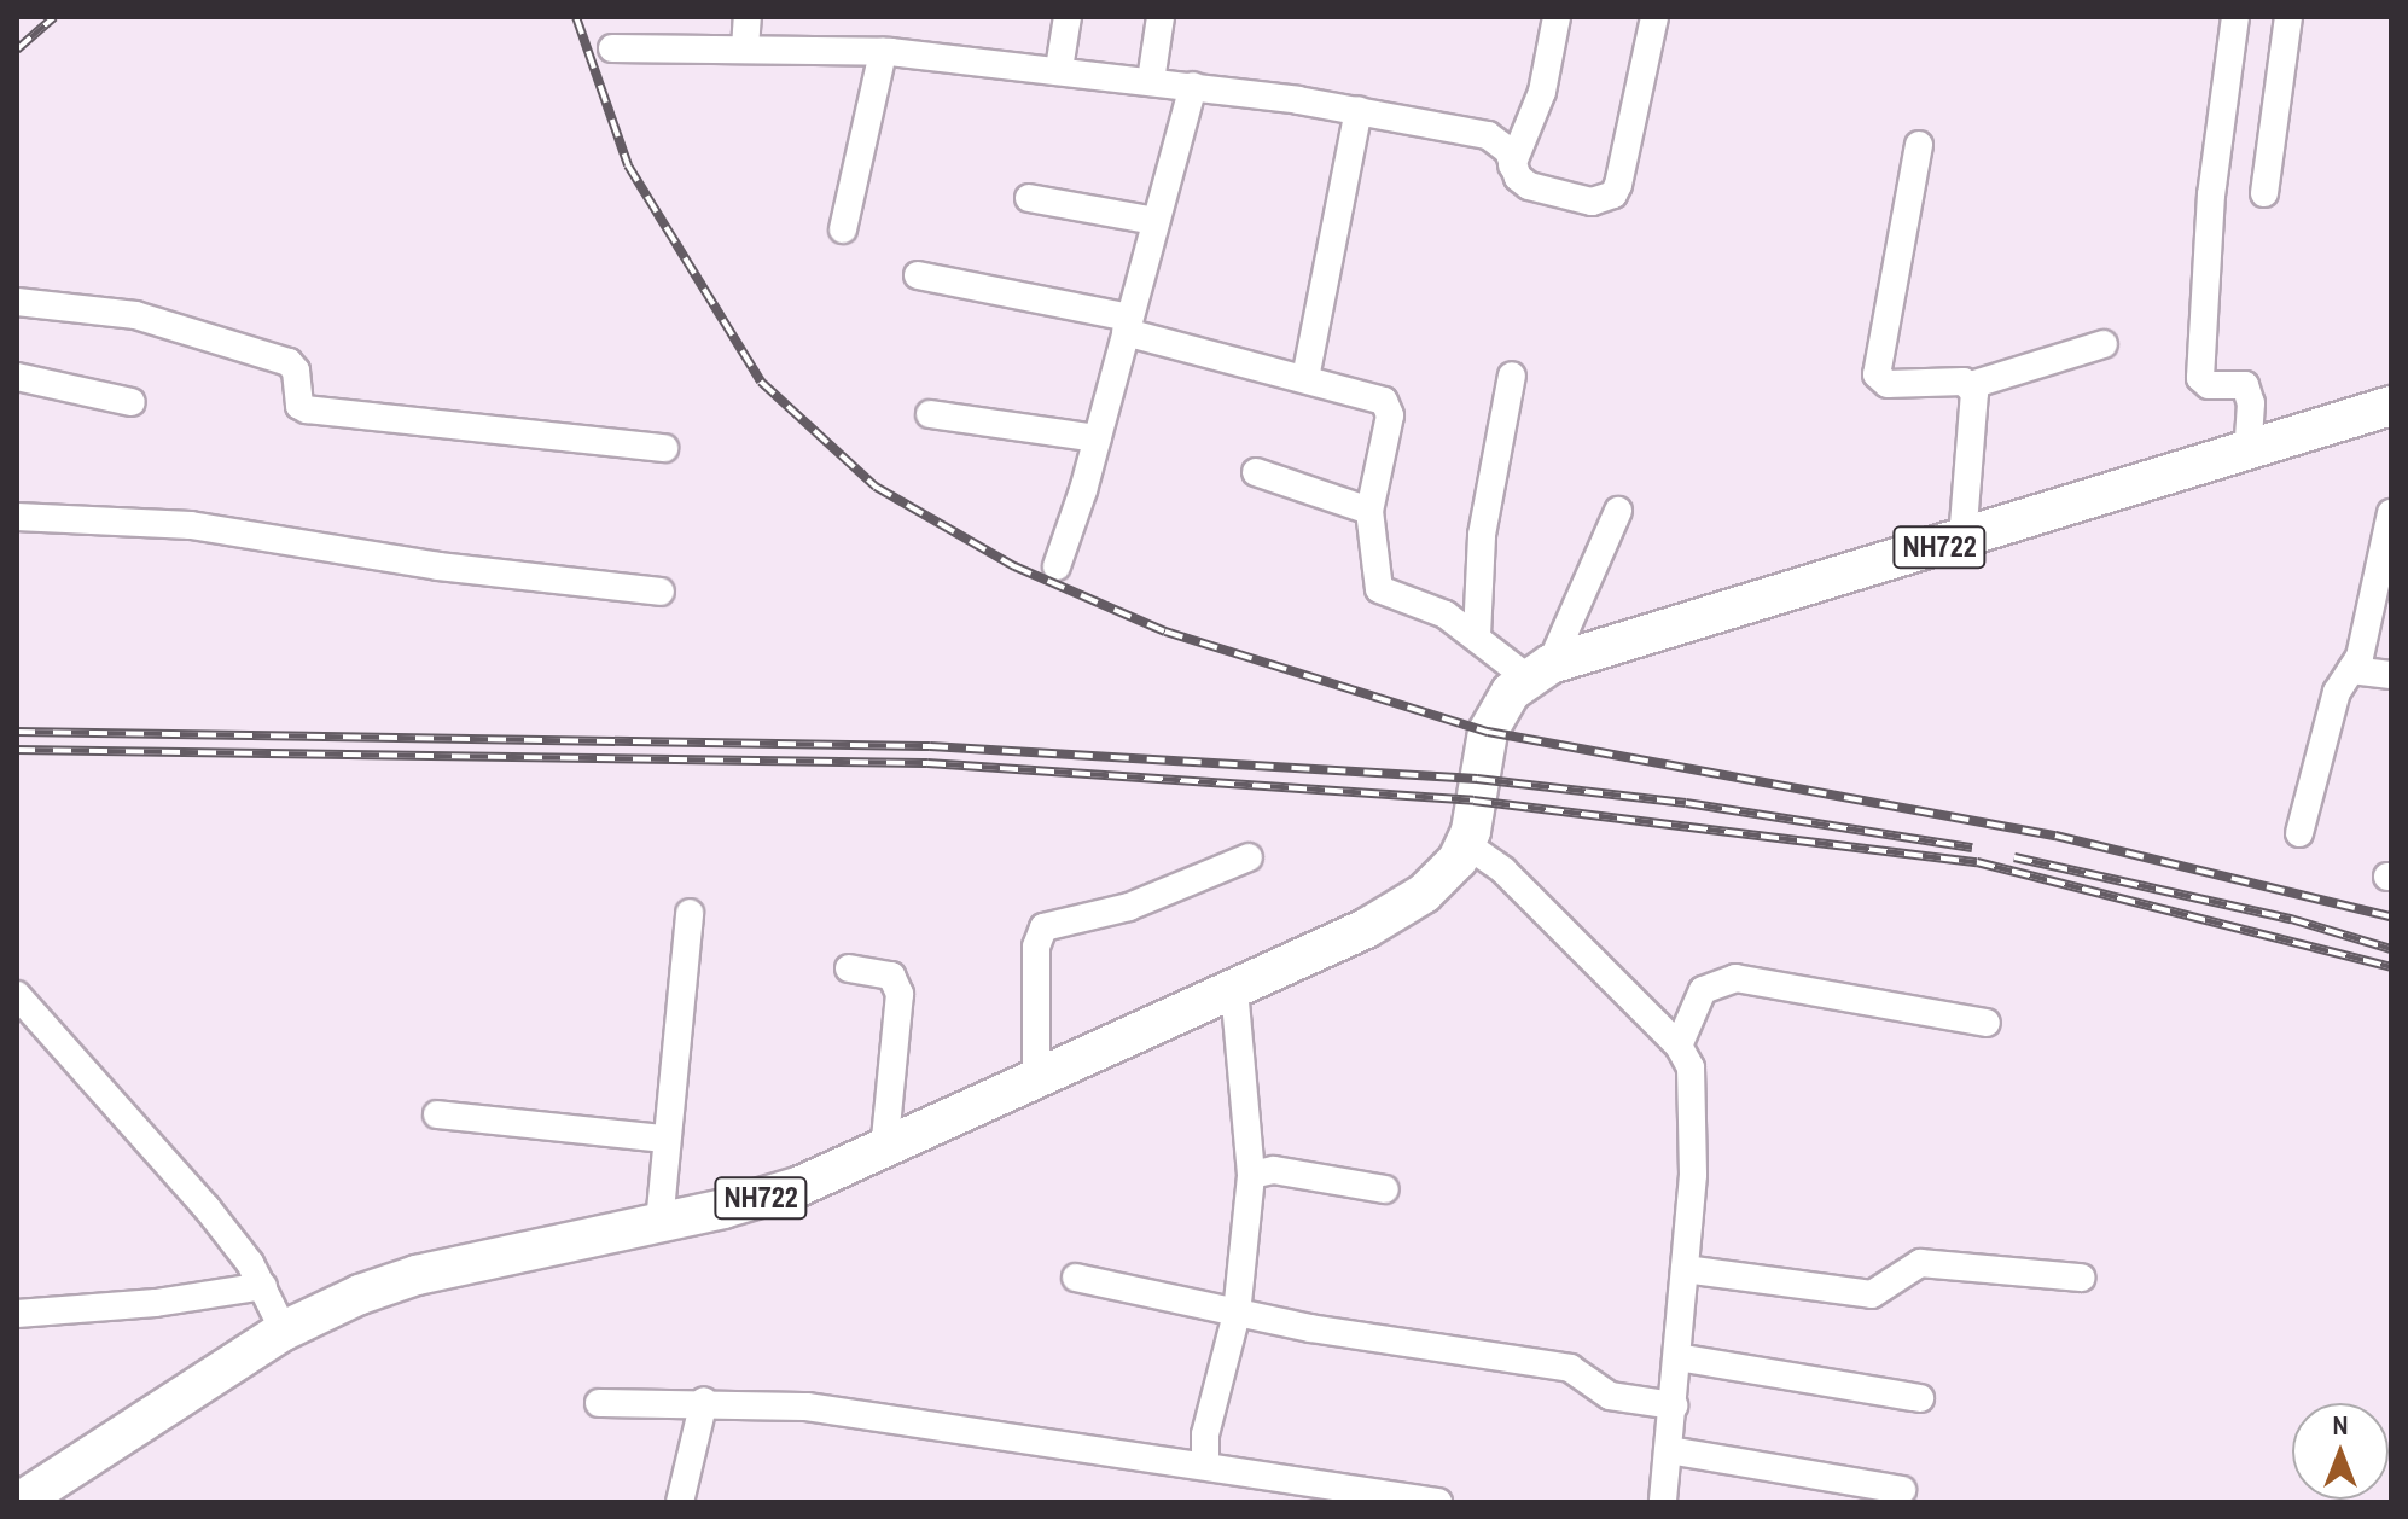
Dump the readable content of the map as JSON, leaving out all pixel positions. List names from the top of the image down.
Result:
{
  "streets": {
    "highway": ["NH722"]
  },
  "north": "top"
}
